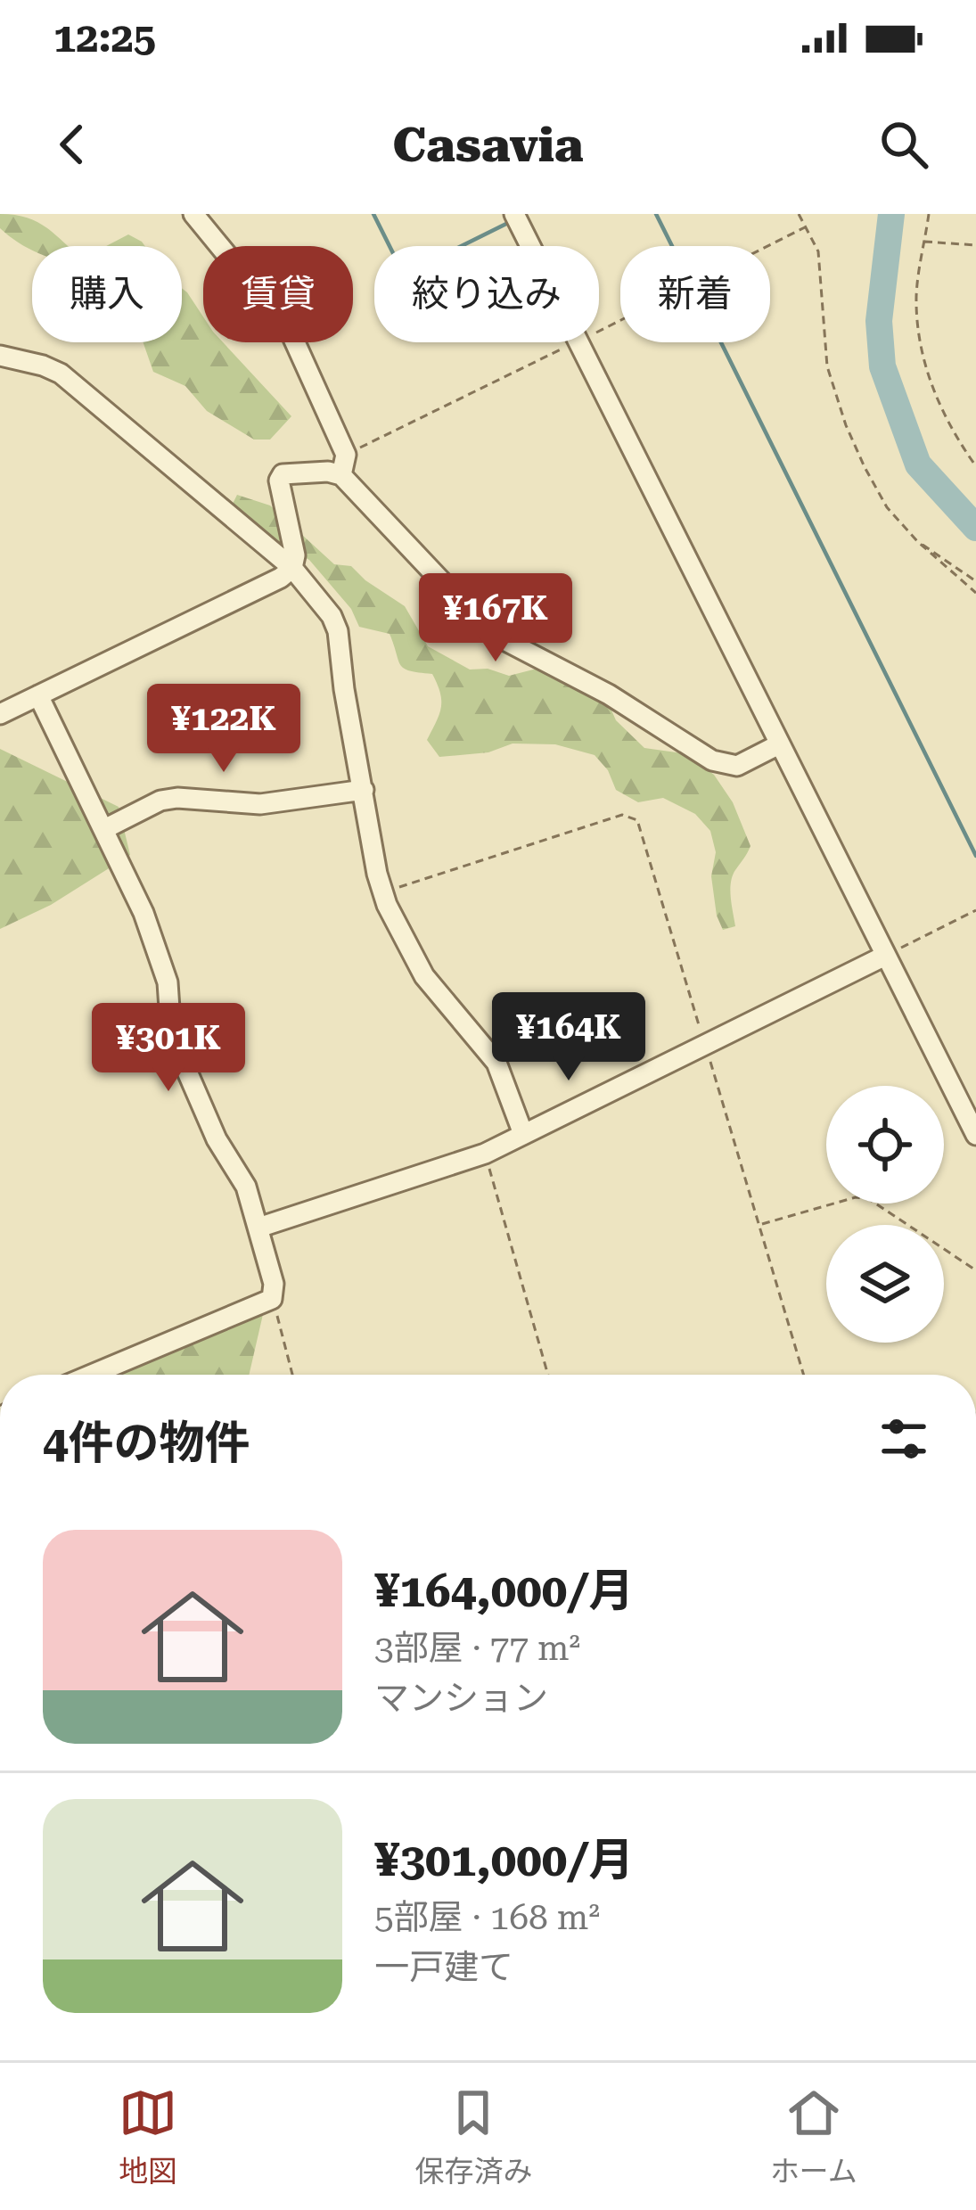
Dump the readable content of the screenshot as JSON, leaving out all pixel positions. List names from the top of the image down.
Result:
{
  "page": {
    "status": "12:25",
    "header": "Casavia",
    "chip": [
      "購入",
      "賃貸",
      "絞り込み",
      "新着"
    ],
    "price": [
      "¥167K",
      "¥122K",
      "¥164K",
      "¥301K"
    ],
    "heading": "4件の物件",
    "list": [
      {
        "name": "¥164,000/月",
        "note": "3部屋 · 77 m² · マンション"
      },
      {
        "name": "¥301,000/月",
        "note": "5部屋 · 168 m² · 一戸建て"
      }
    ],
    "tabs": ["地図", "保存済み", "ホーム"]
  }
}
